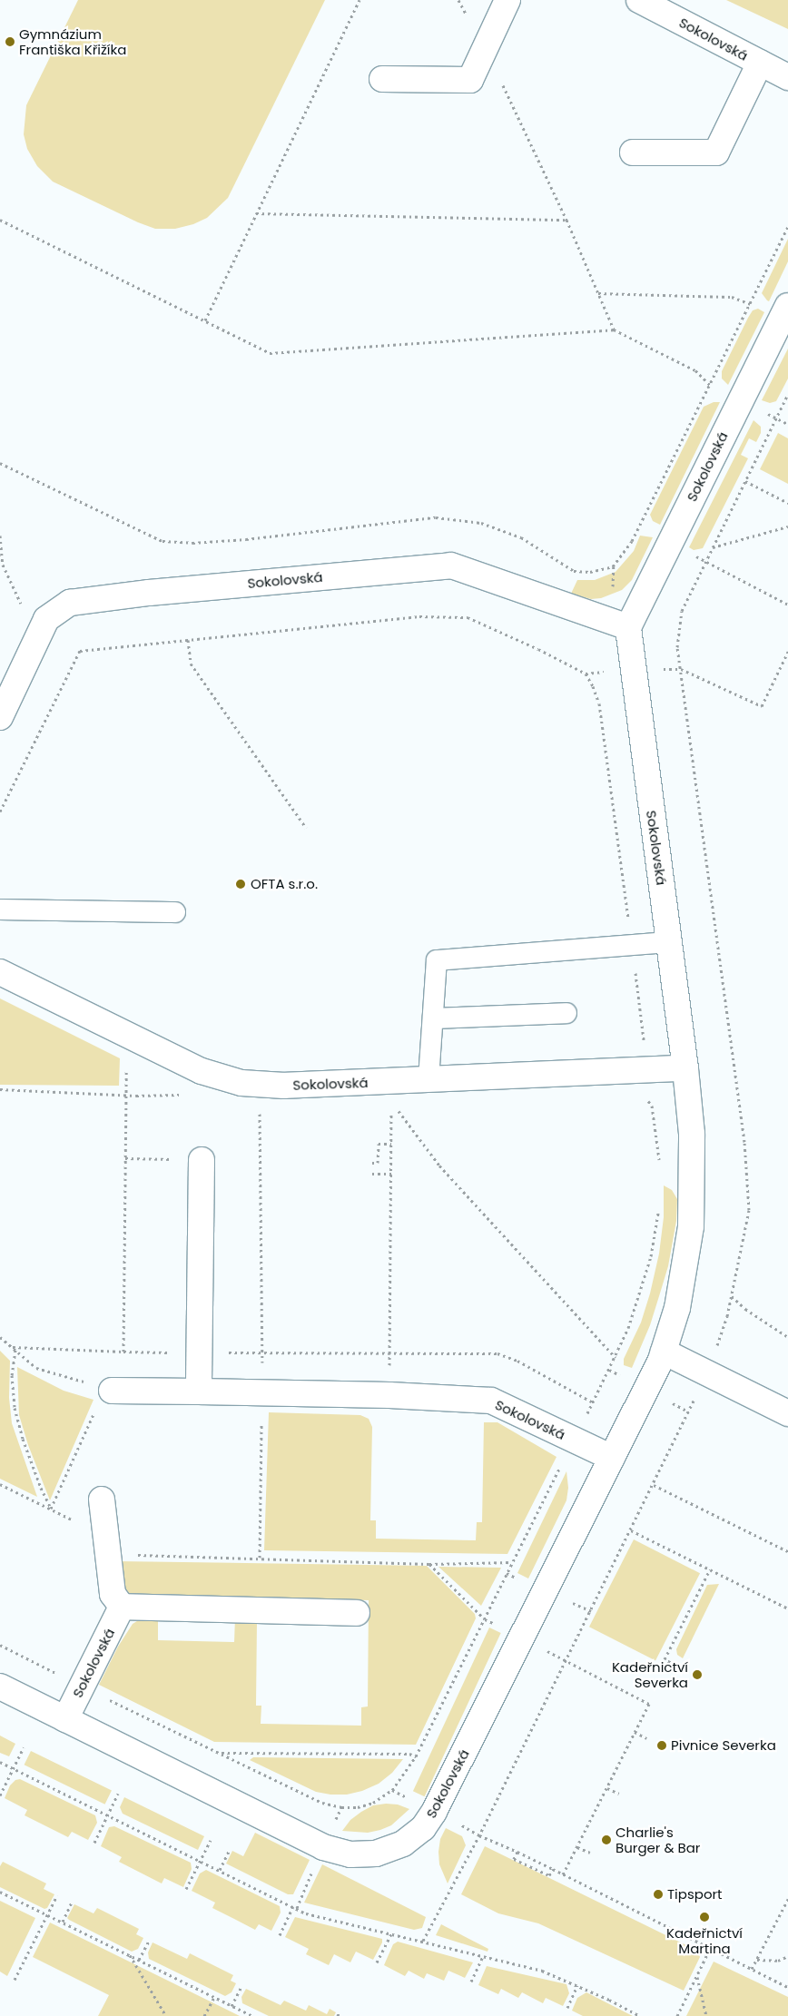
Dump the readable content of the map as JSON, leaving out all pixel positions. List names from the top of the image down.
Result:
{
  "streets": {
    "street": ["Sokolovská"]
  },
  "places": [
    "Gymnázium Františka Křižíka",
    "OFTA s.r.o.",
    "Kadeřnictví Severka",
    "Pivnice Severka",
    "Charlie's Burger & Bar",
    "Tipsport",
    "Kadeřnictví Martina"
  ]
}
